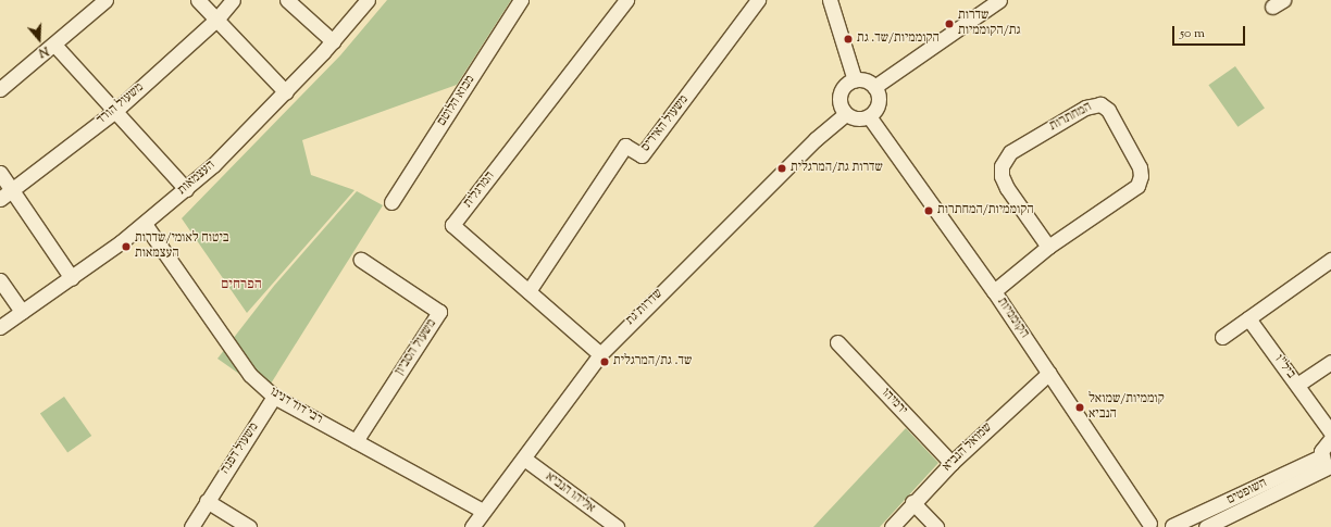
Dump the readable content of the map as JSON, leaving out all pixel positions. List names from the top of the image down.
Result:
{
  "streets": {
    "street": [
      "מבוא הלוטם",
      "משעול הורד",
      "המחתרות",
      "משעול האיריס",
      "העצמאות",
      "המרגלית",
      "שדרות גת",
      "הקוממיות",
      "משעול הסביון",
      "ביל\"ו",
      "ירמיהו",
      "רבי דוד דנינו",
      "שמואל הנביא",
      "משעול דפנה",
      "השופטים",
      "אליהו הנביא"
    ]
  },
  "crossings": [
    ["המחתרות", "הקוממיות"],
    ["משעול האיריס", "המרגלית"],
    ["העצמאות", "רבי דוד דנינו"],
    ["המרגלית", "שדרות גת"],
    ["שדרות גת", "הקוממיות"],
    ["שדרות גת", "רבי דוד דנינו"],
    ["שדרות גת", "אליהו הנביא"],
    ["הקוממיות", "שמואל הנביא"],
    ["משעול הסביון", "רבי דוד דנינו"],
    ["ירמיהו", "שמואל הנביא"],
    ["רבי דוד דנינו", "משעול דפנה"]
  ],
  "districts": ["הפרחים"],
  "places": [
    "שדרות גת/הקוממיות",
    "הקוממיות/שד. גת",
    "שדרות גת/המרגלית",
    "הקוממיות/המחתרות",
    "ביטוח לאומי/שדרות העצמאות",
    "שד. גת/המרגלית",
    "קוממיות/שמואל הנביא"
  ],
  "scale_bar": "50 m",
  "north": "bottom"
}
